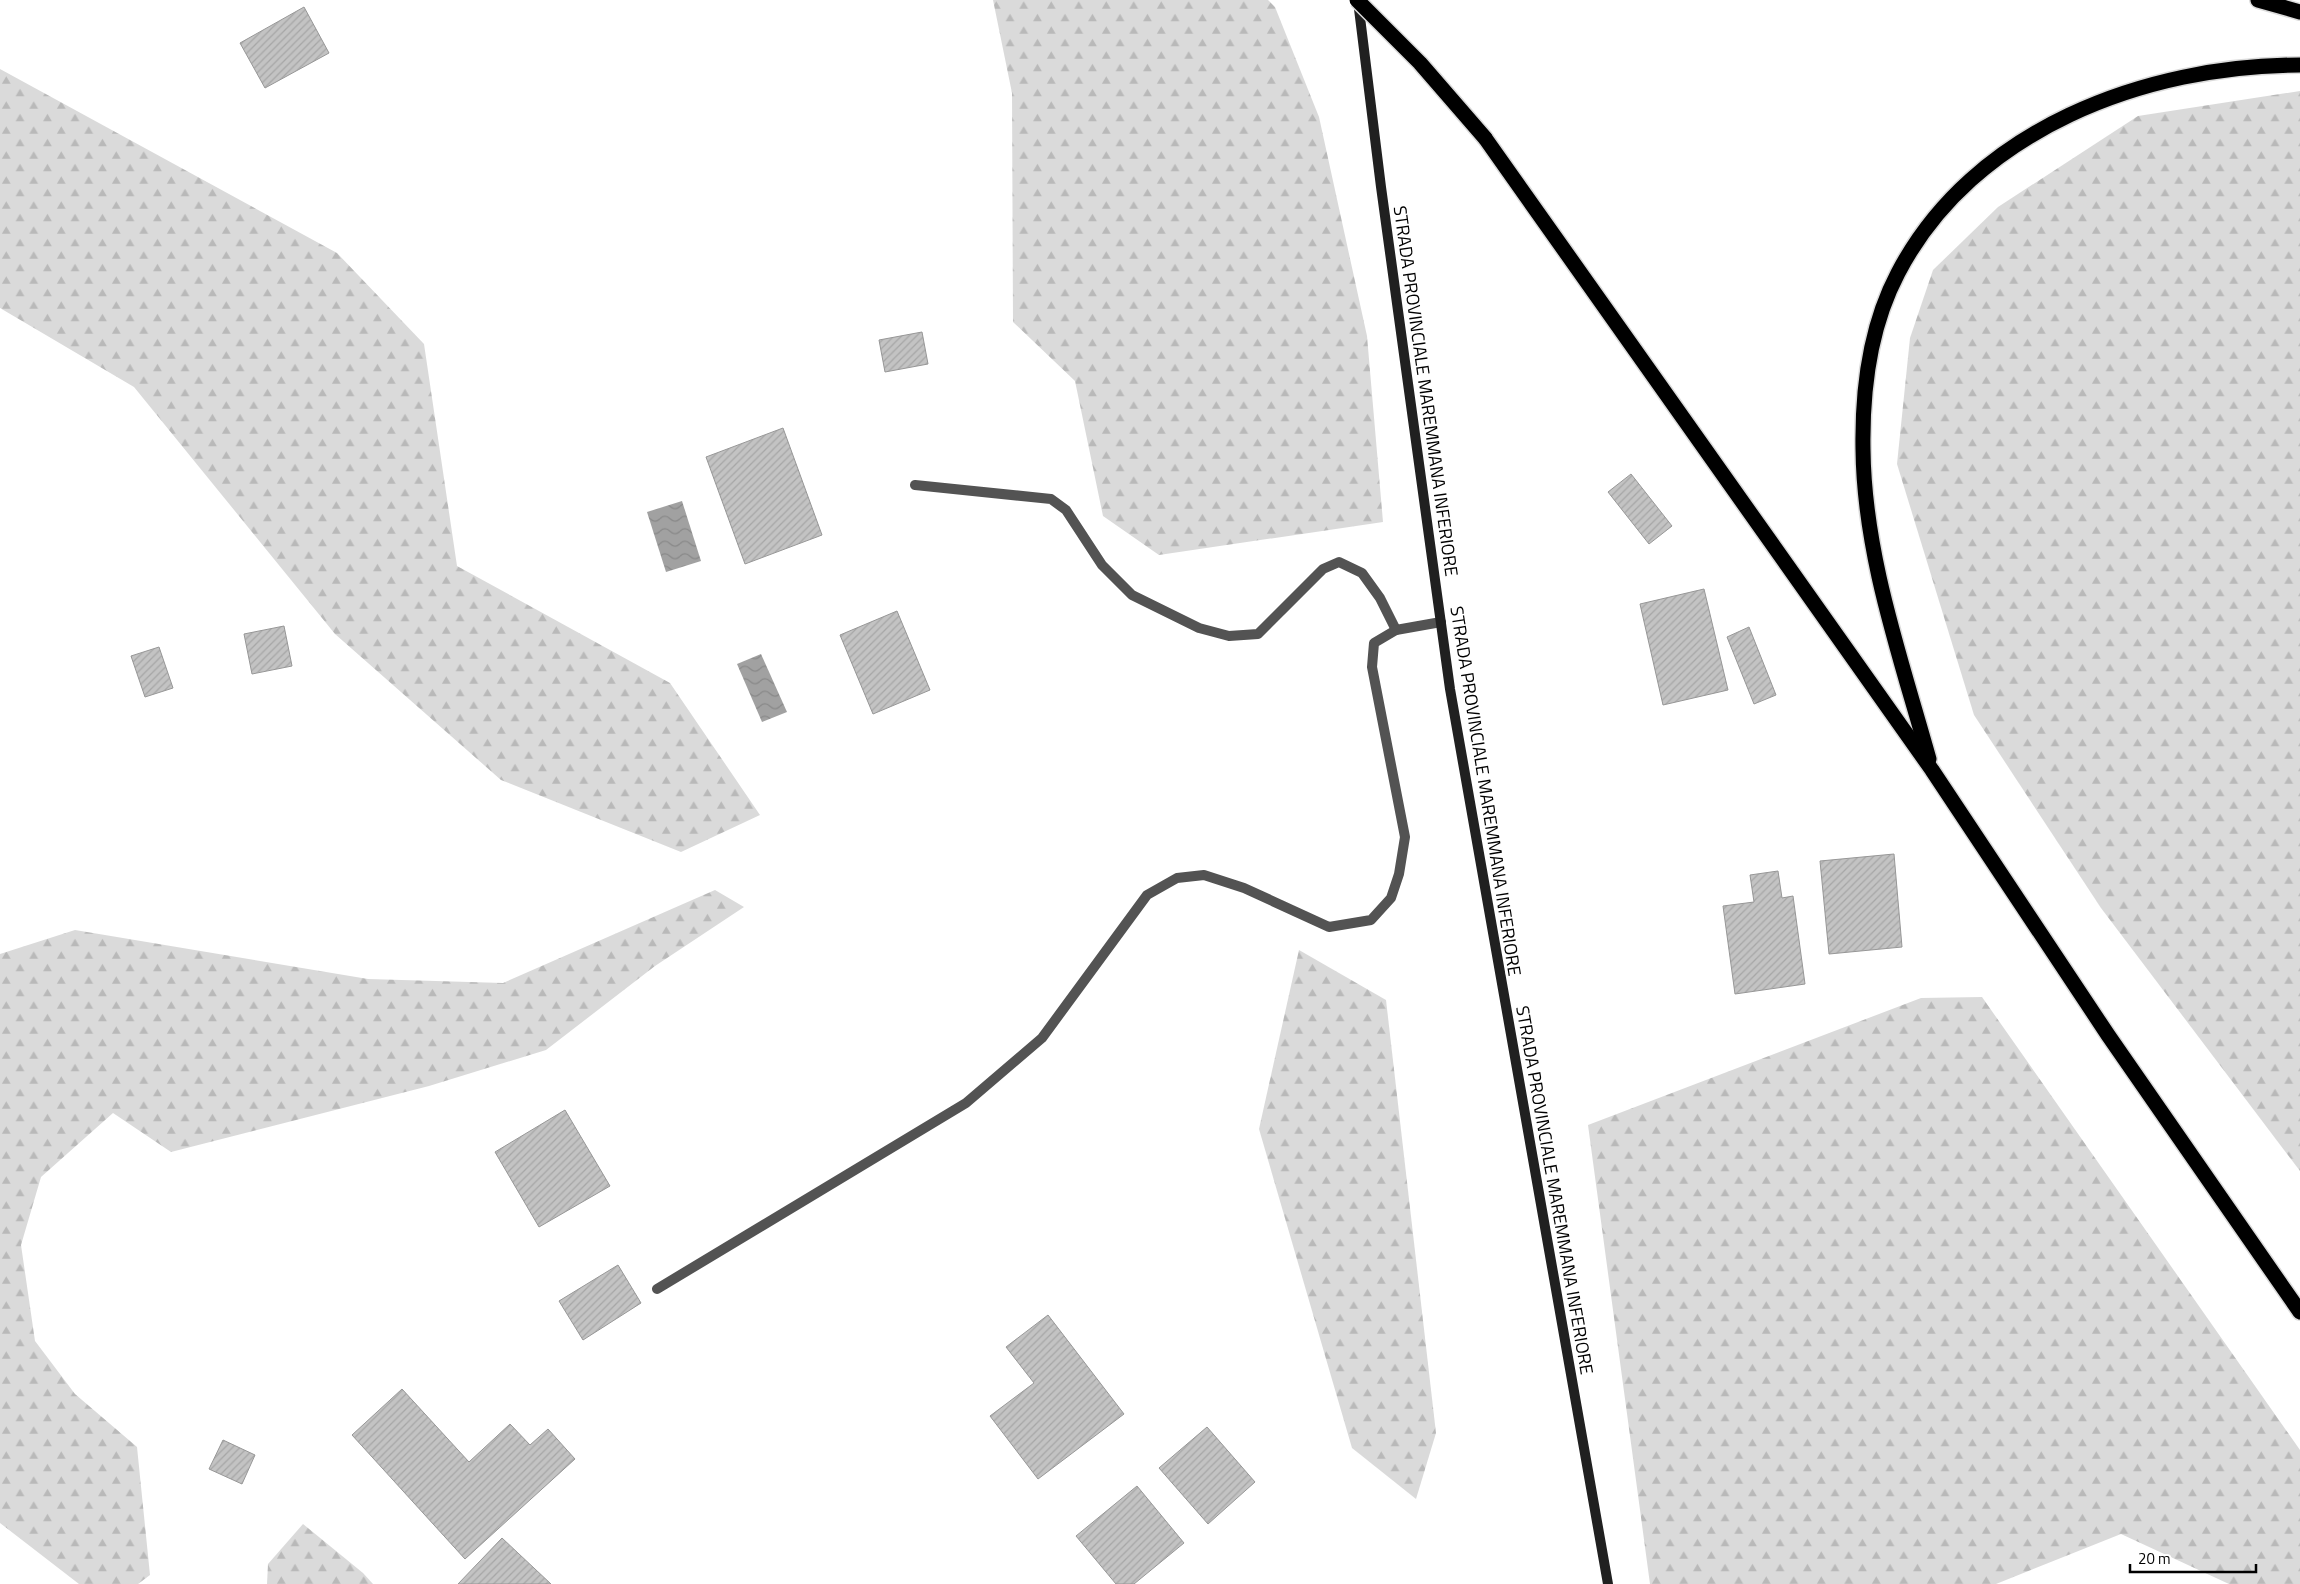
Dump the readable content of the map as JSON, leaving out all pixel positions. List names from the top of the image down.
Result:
{
  "streets": {
    "main road": ["STRADA PROVINCIALE MAREMMANA INFERIORE"]
  },
  "scale_bar": "20 m"
}
